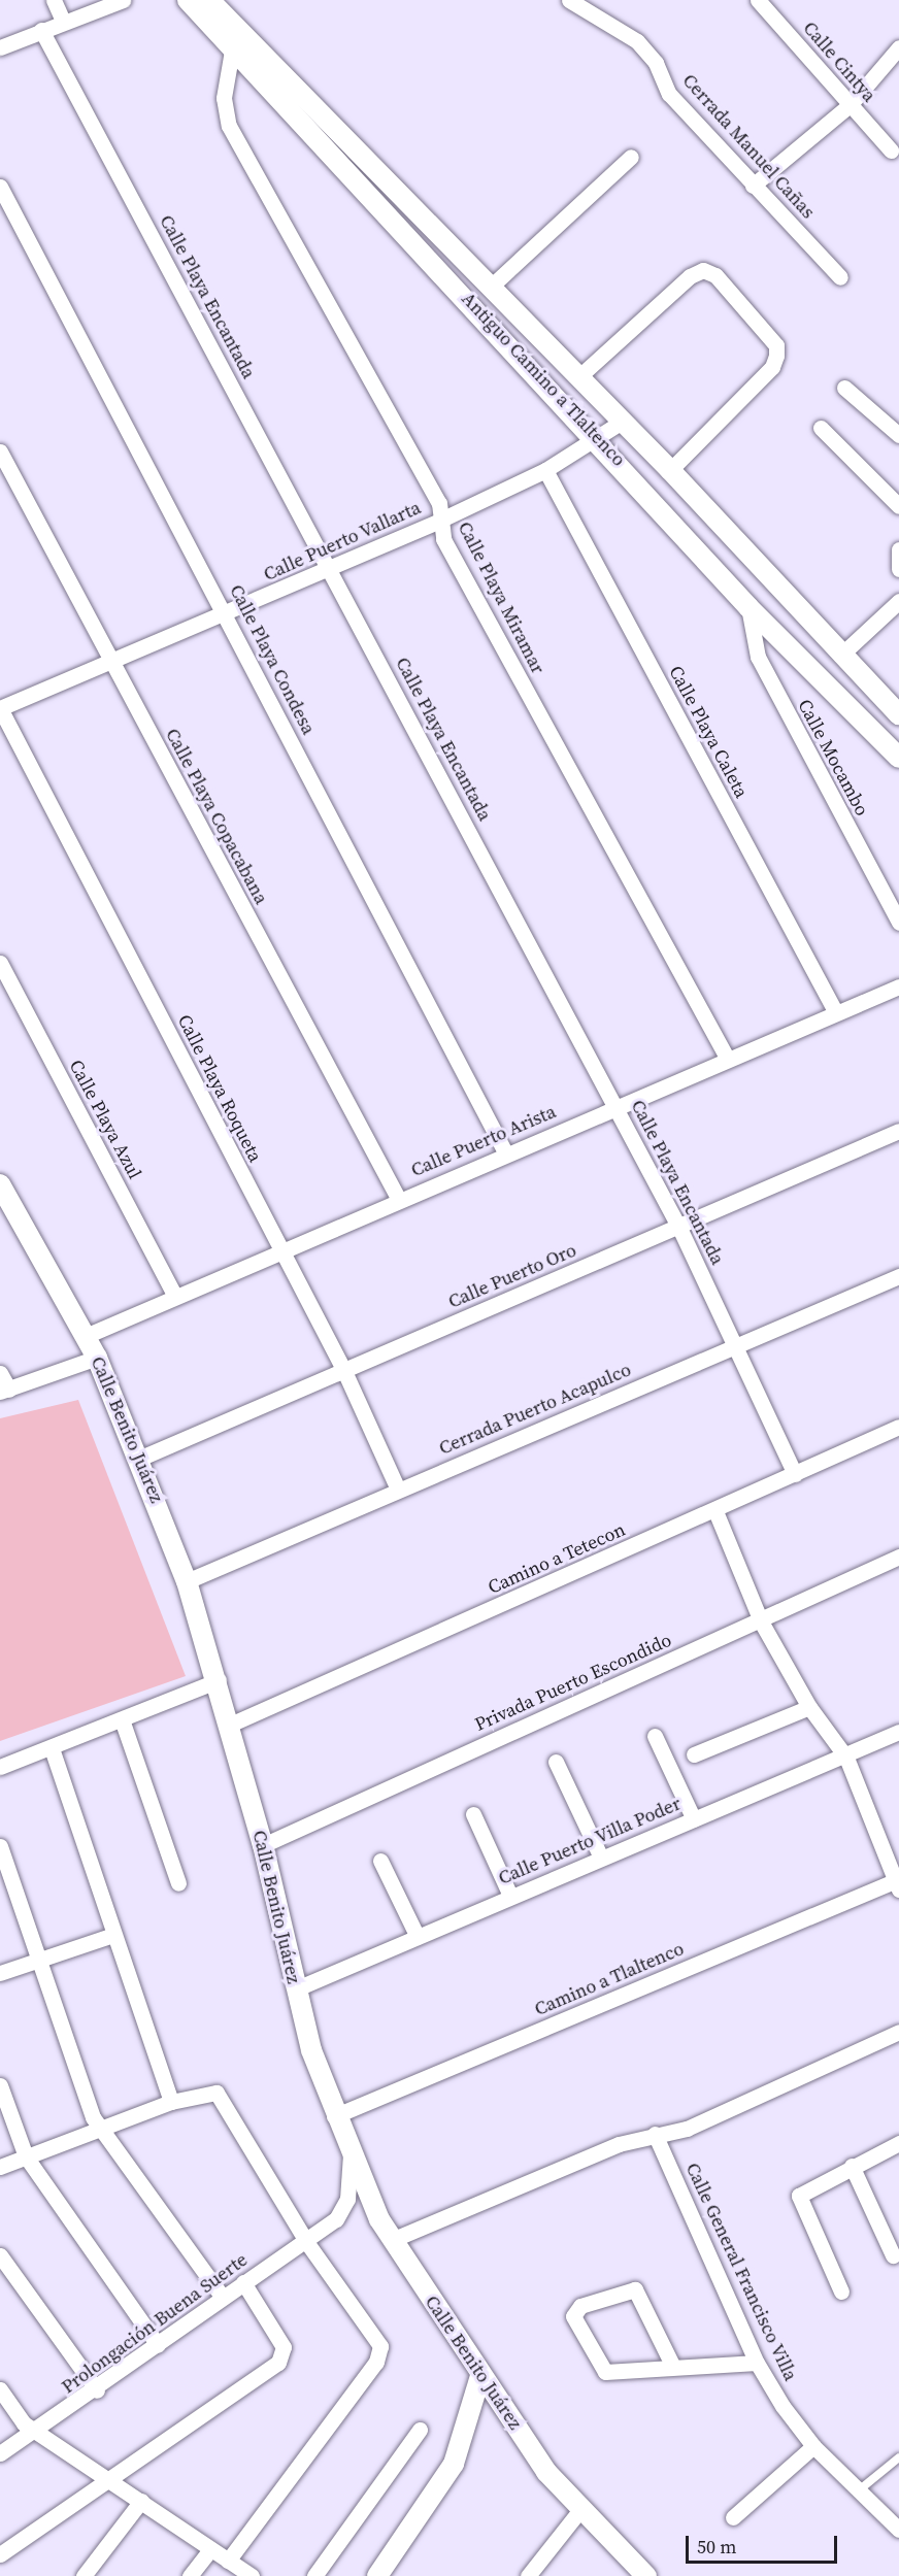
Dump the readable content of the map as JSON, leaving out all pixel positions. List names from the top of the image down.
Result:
{
  "streets": {
    "street": [
      "Calle Cintya",
      "Cerrada Manuel Cañas",
      "Calle Playa Encantada",
      "Antiguo Camino a Tlaltenco",
      "Calle Puerto Vallarta",
      "Calle Playa Miramar",
      "Calle Playa Condesa",
      "Calle Playa Caleta",
      "Calle Mocambo",
      "Calle Playa Copacabana",
      "Calle Playa Roqueta",
      "Calle Playa Azul",
      "Calle Puerto Arista",
      "Calle Puerto Oro",
      "Cerrada Puerto Acapulco",
      "Calle Benito Juárez",
      "Camino a Tetecon",
      "Privada Puerto Escondido",
      "Calle Puerto Villa Poder",
      "Camino a Tlaltenco",
      "Calle General Francisco Villa",
      "Prolongación Buena Suerte"
    ]
  },
  "crossings": [
    ["Calle Playa Encantada", "Calle Puerto Vallarta"],
    ["Calle Playa Encantada", "Calle Puerto Arista"],
    ["Calle Playa Encantada", "Calle Puerto Oro"],
    ["Calle Playa Encantada", "Cerrada Puerto Acapulco"],
    ["Calle Playa Encantada", "Camino a Tetecon"],
    ["Antiguo Camino a Tlaltenco", "Calle Puerto Vallarta"],
    ["Antiguo Camino a Tlaltenco", "Calle Playa Miramar"],
    ["Antiguo Camino a Tlaltenco", "Calle Mocambo"],
    ["Calle Puerto Vallarta", "Calle Playa Miramar"],
    ["Calle Puerto Vallarta", "Calle Playa Condesa"],
    ["Calle Puerto Vallarta", "Calle Playa Caleta"],
    ["Calle Puerto Vallarta", "Calle Playa Copacabana"],
    ["Calle Puerto Vallarta", "Calle Playa Roqueta"],
    ["Calle Playa Miramar", "Calle Puerto Arista"],
    ["Calle Playa Condesa", "Calle Puerto Arista"],
    ["Calle Playa Caleta", "Calle Puerto Arista"],
    ["Calle Playa Copacabana", "Calle Puerto Arista"],
    ["Calle Playa Roqueta", "Calle Puerto Arista"],
    ["Calle Playa Roqueta", "Calle Puerto Oro"],
    ["Calle Playa Roqueta", "Cerrada Puerto Acapulco"],
    ["Calle Playa Azul", "Calle Puerto Arista"],
    ["Calle Puerto Arista", "Calle Benito Juárez"],
    ["Calle Puerto Oro", "Calle Benito Juárez"],
    ["Cerrada Puerto Acapulco", "Calle Benito Juárez"],
    ["Calle Benito Juárez", "Camino a Tetecon"],
    ["Calle Benito Juárez", "Privada Puerto Escondido"],
    ["Calle Benito Juárez", "Calle Puerto Villa Poder"],
    ["Calle Benito Juárez", "Camino a Tlaltenco"],
    ["Calle Benito Juárez", "Prolongación Buena Suerte"]
  ],
  "scale_bar": "50 m"
}
